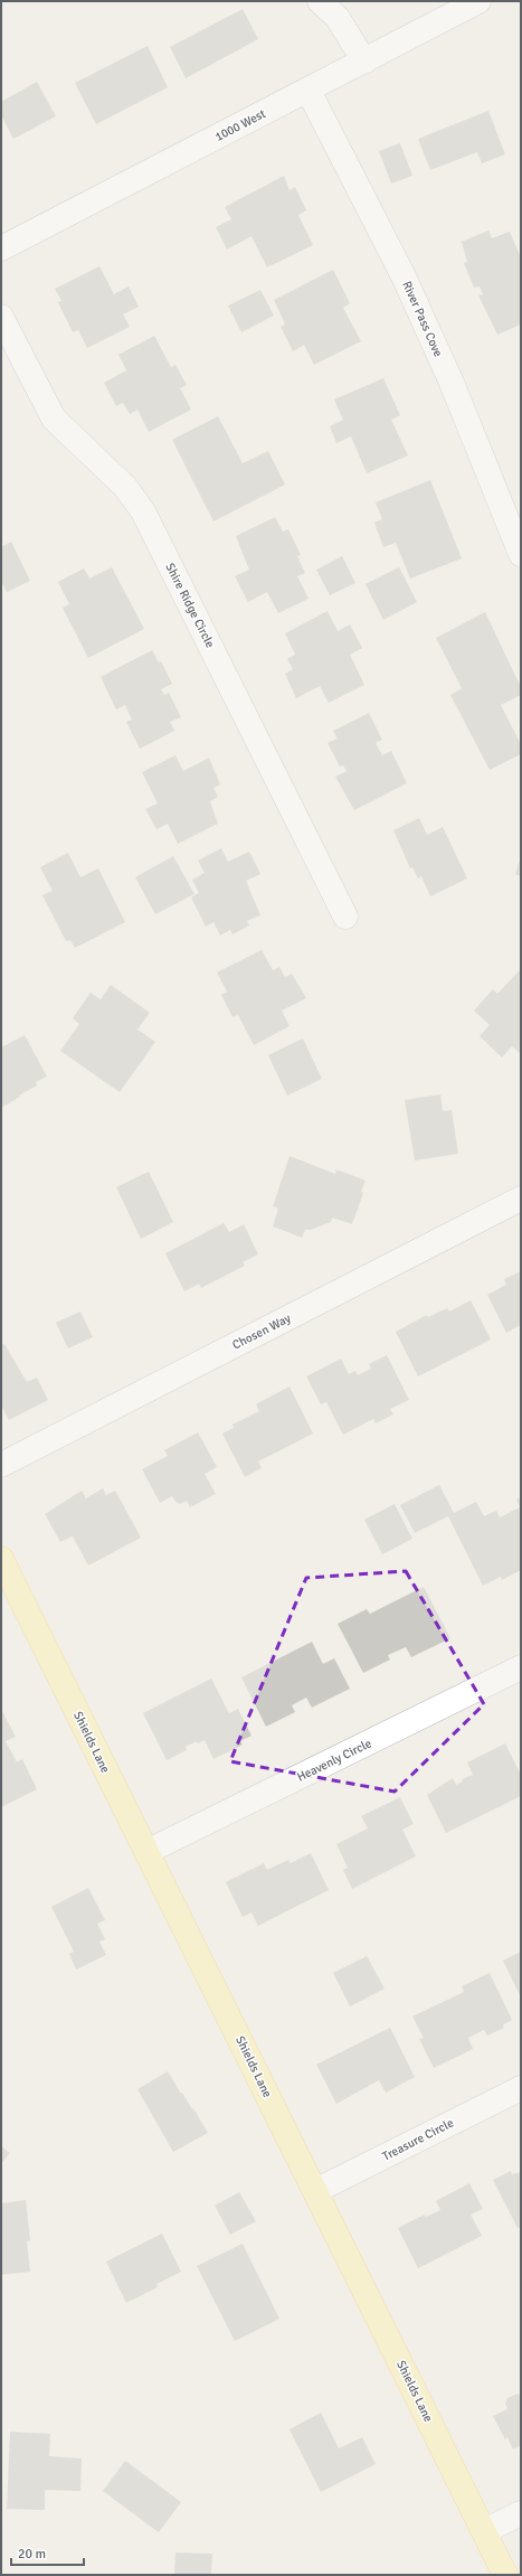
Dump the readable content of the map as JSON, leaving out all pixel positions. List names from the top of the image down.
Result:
{
  "streets": {
    "main road": ["Shields Lane"],
    "street": [
      "1000 West",
      "River Pass Cove",
      "Shire Ridge Circle",
      "Chosen Way",
      "Heavenly Circle",
      "Treasure Circle"
    ]
  },
  "crossings": [
    ["1000 West", "River Pass Cove"],
    ["Shields Lane", "Heavenly Circle"],
    ["Shields Lane", "Treasure Circle"]
  ],
  "scale_bar": "20 m"
}
